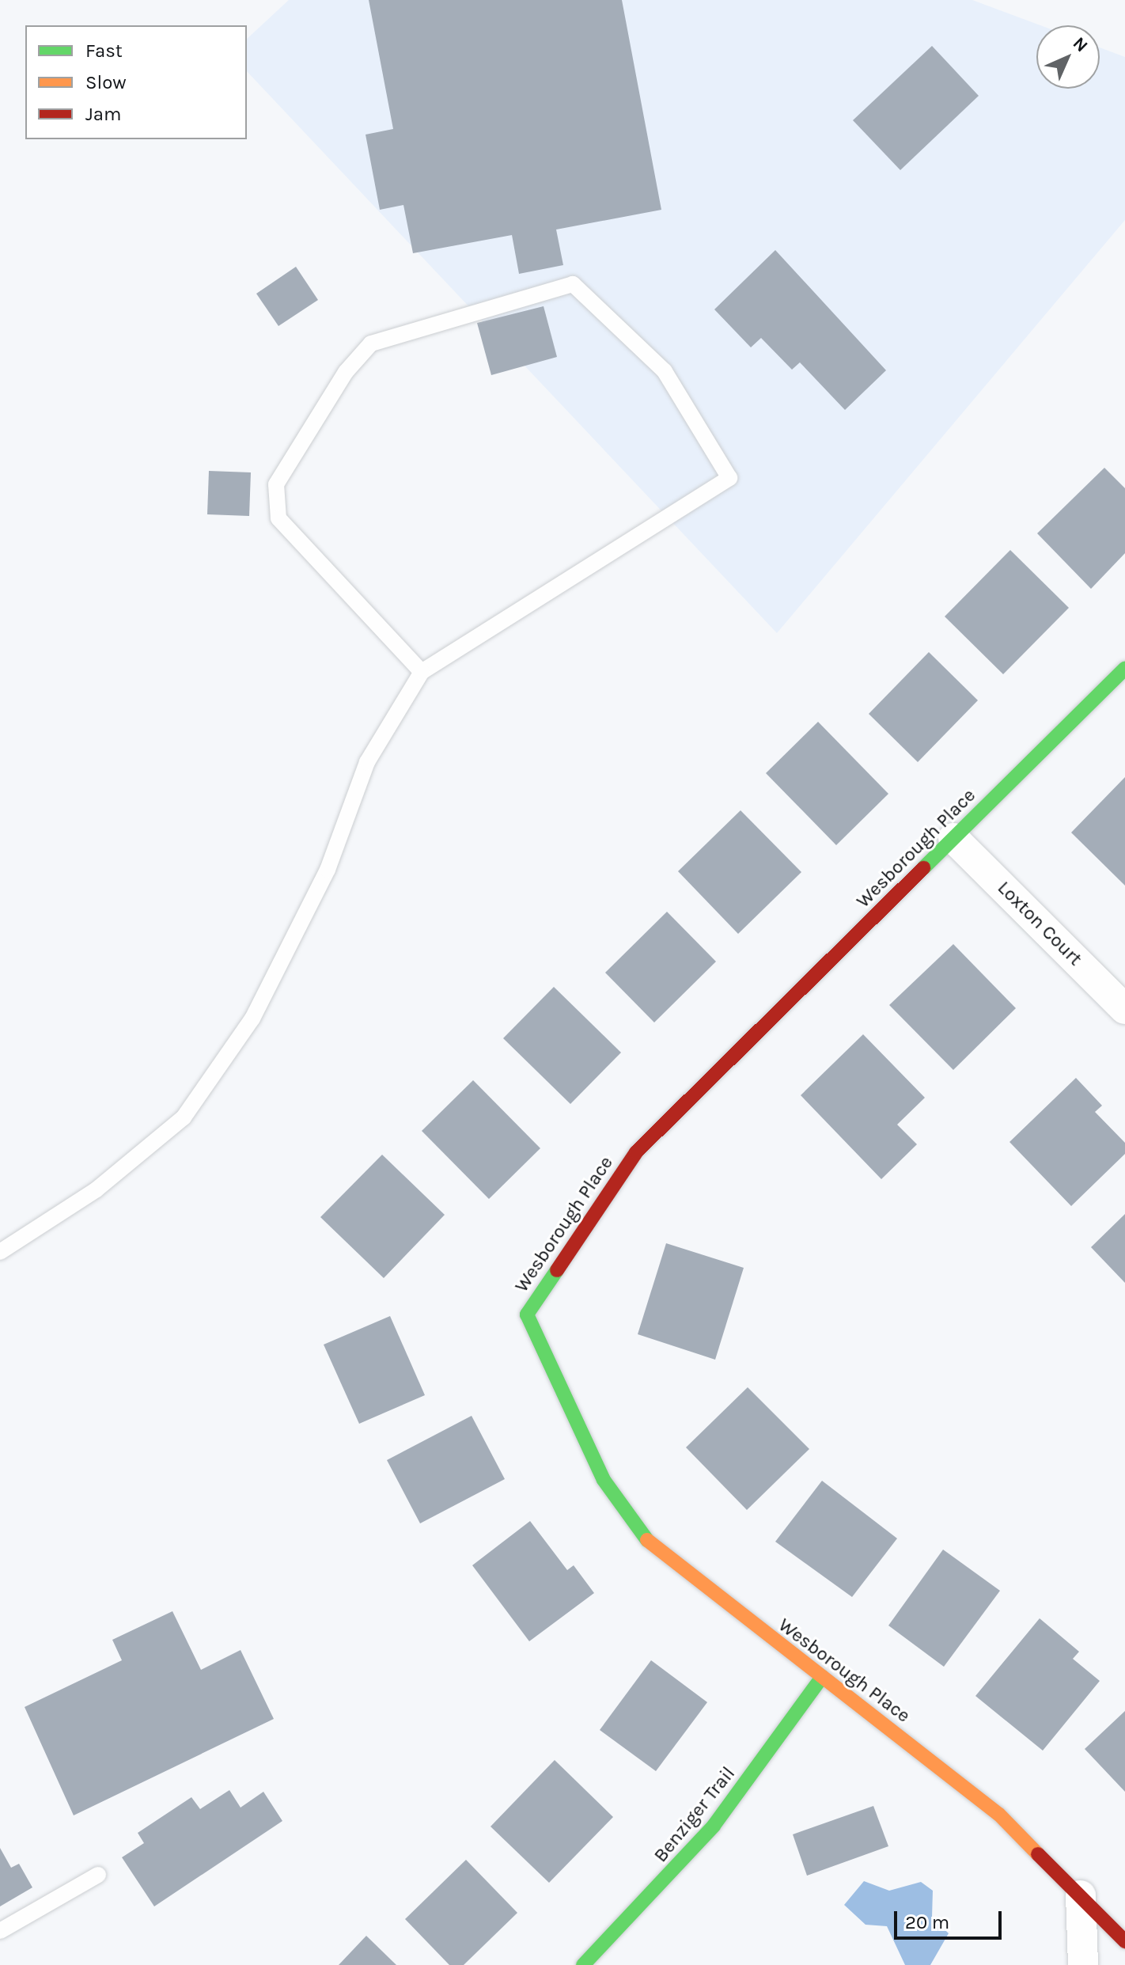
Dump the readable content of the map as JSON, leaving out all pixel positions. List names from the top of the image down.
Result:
{
  "streets": {
    "street": ["Wesborough Place", "Loxton Court", "Benziger Trail"]
  },
  "crossings": [
    ["Wesborough Place", "Loxton Court"],
    ["Wesborough Place", "Benziger Trail"]
  ],
  "legend": ["Fast", "Slow", "Jam"],
  "scale_bar": "20 m",
  "north": "top right"
}
